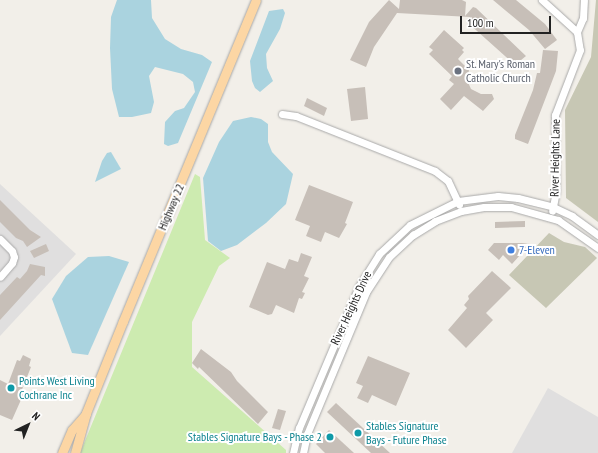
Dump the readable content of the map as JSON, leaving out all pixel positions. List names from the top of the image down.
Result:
{
  "streets": {
    "main road": ["Highway 22"],
    "street": ["River Heights Lane", "River Heights Drive"]
  },
  "crossings": [
    ["River Heights Lane", "River Heights Drive"]
  ],
  "places": [
    "St. Mary's Roman Catholic Church",
    "7-Eleven",
    "Points West Living Cochrane Inc",
    "Stables Signature Bays - Future Phase",
    "Stables Signature Bays - Phase 2"
  ],
  "scale_bar": "100 m",
  "north": "top right"
}
